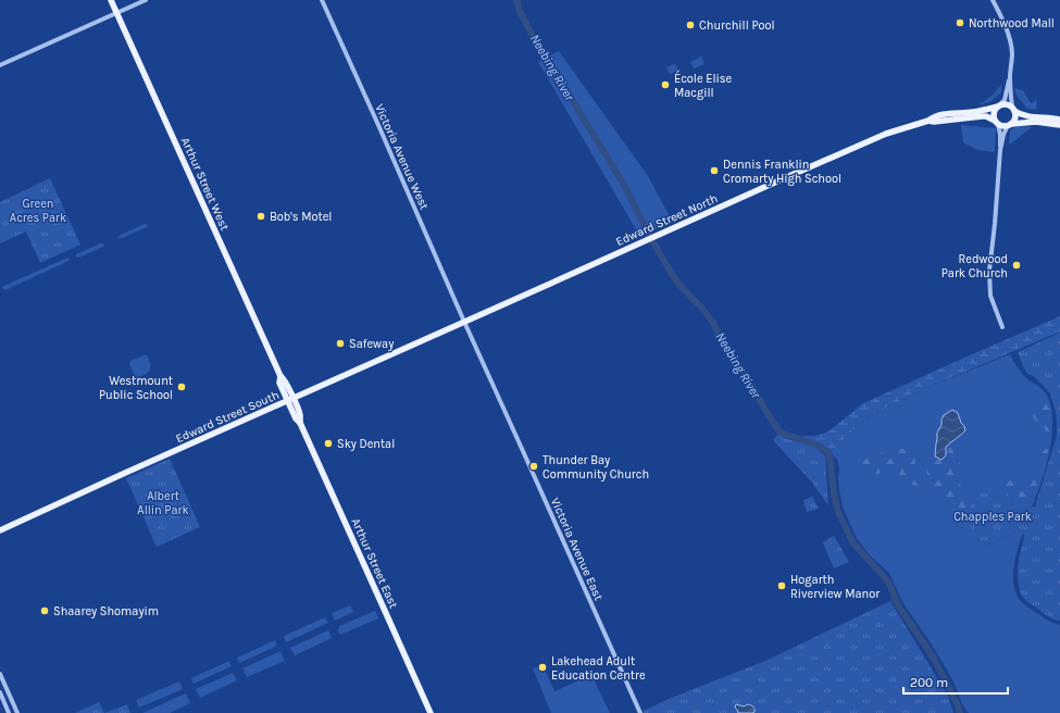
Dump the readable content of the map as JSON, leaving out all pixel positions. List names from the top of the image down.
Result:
{
  "streets": {
    "main road": [
      "Arthur Street West",
      "Edward Street North",
      "Edward Street South",
      "Arthur Street East"
    ],
    "street": ["Victoria Avenue West", "Victoria Avenue East"]
  },
  "crossings": [
    ["Victoria Avenue West", "Edward Street North"],
    ["Victoria Avenue West", "Edward Street South"],
    ["Victoria Avenue West", "Victoria Avenue East"],
    ["Arthur Street West", "Edward Street South"],
    ["Arthur Street West", "Arthur Street East"],
    ["Edward Street North", "Edward Street South"],
    ["Edward Street North", "Victoria Avenue East"],
    ["Edward Street South", "Victoria Avenue East"],
    ["Edward Street South", "Arthur Street East"]
  ],
  "water": ["Neebing River"],
  "parks": ["Green Acres Park", "Albert Allin Park", "Chapples Park"],
  "places": [
    "Northwood Mall",
    "Churchill Pool",
    "École Elise Macgill",
    "Dennis Franklin Cromarty High School",
    "Bob's Motel",
    "Redwood Park Church",
    "Safeway",
    "Westmount Public School",
    "Sky Dental",
    "Thunder Bay Community Church",
    "Hogarth Riverview Manor",
    "Shaarey Shomayim",
    "Lakehead Adult Education Centre"
  ],
  "scale_bar": "200 m"
}
